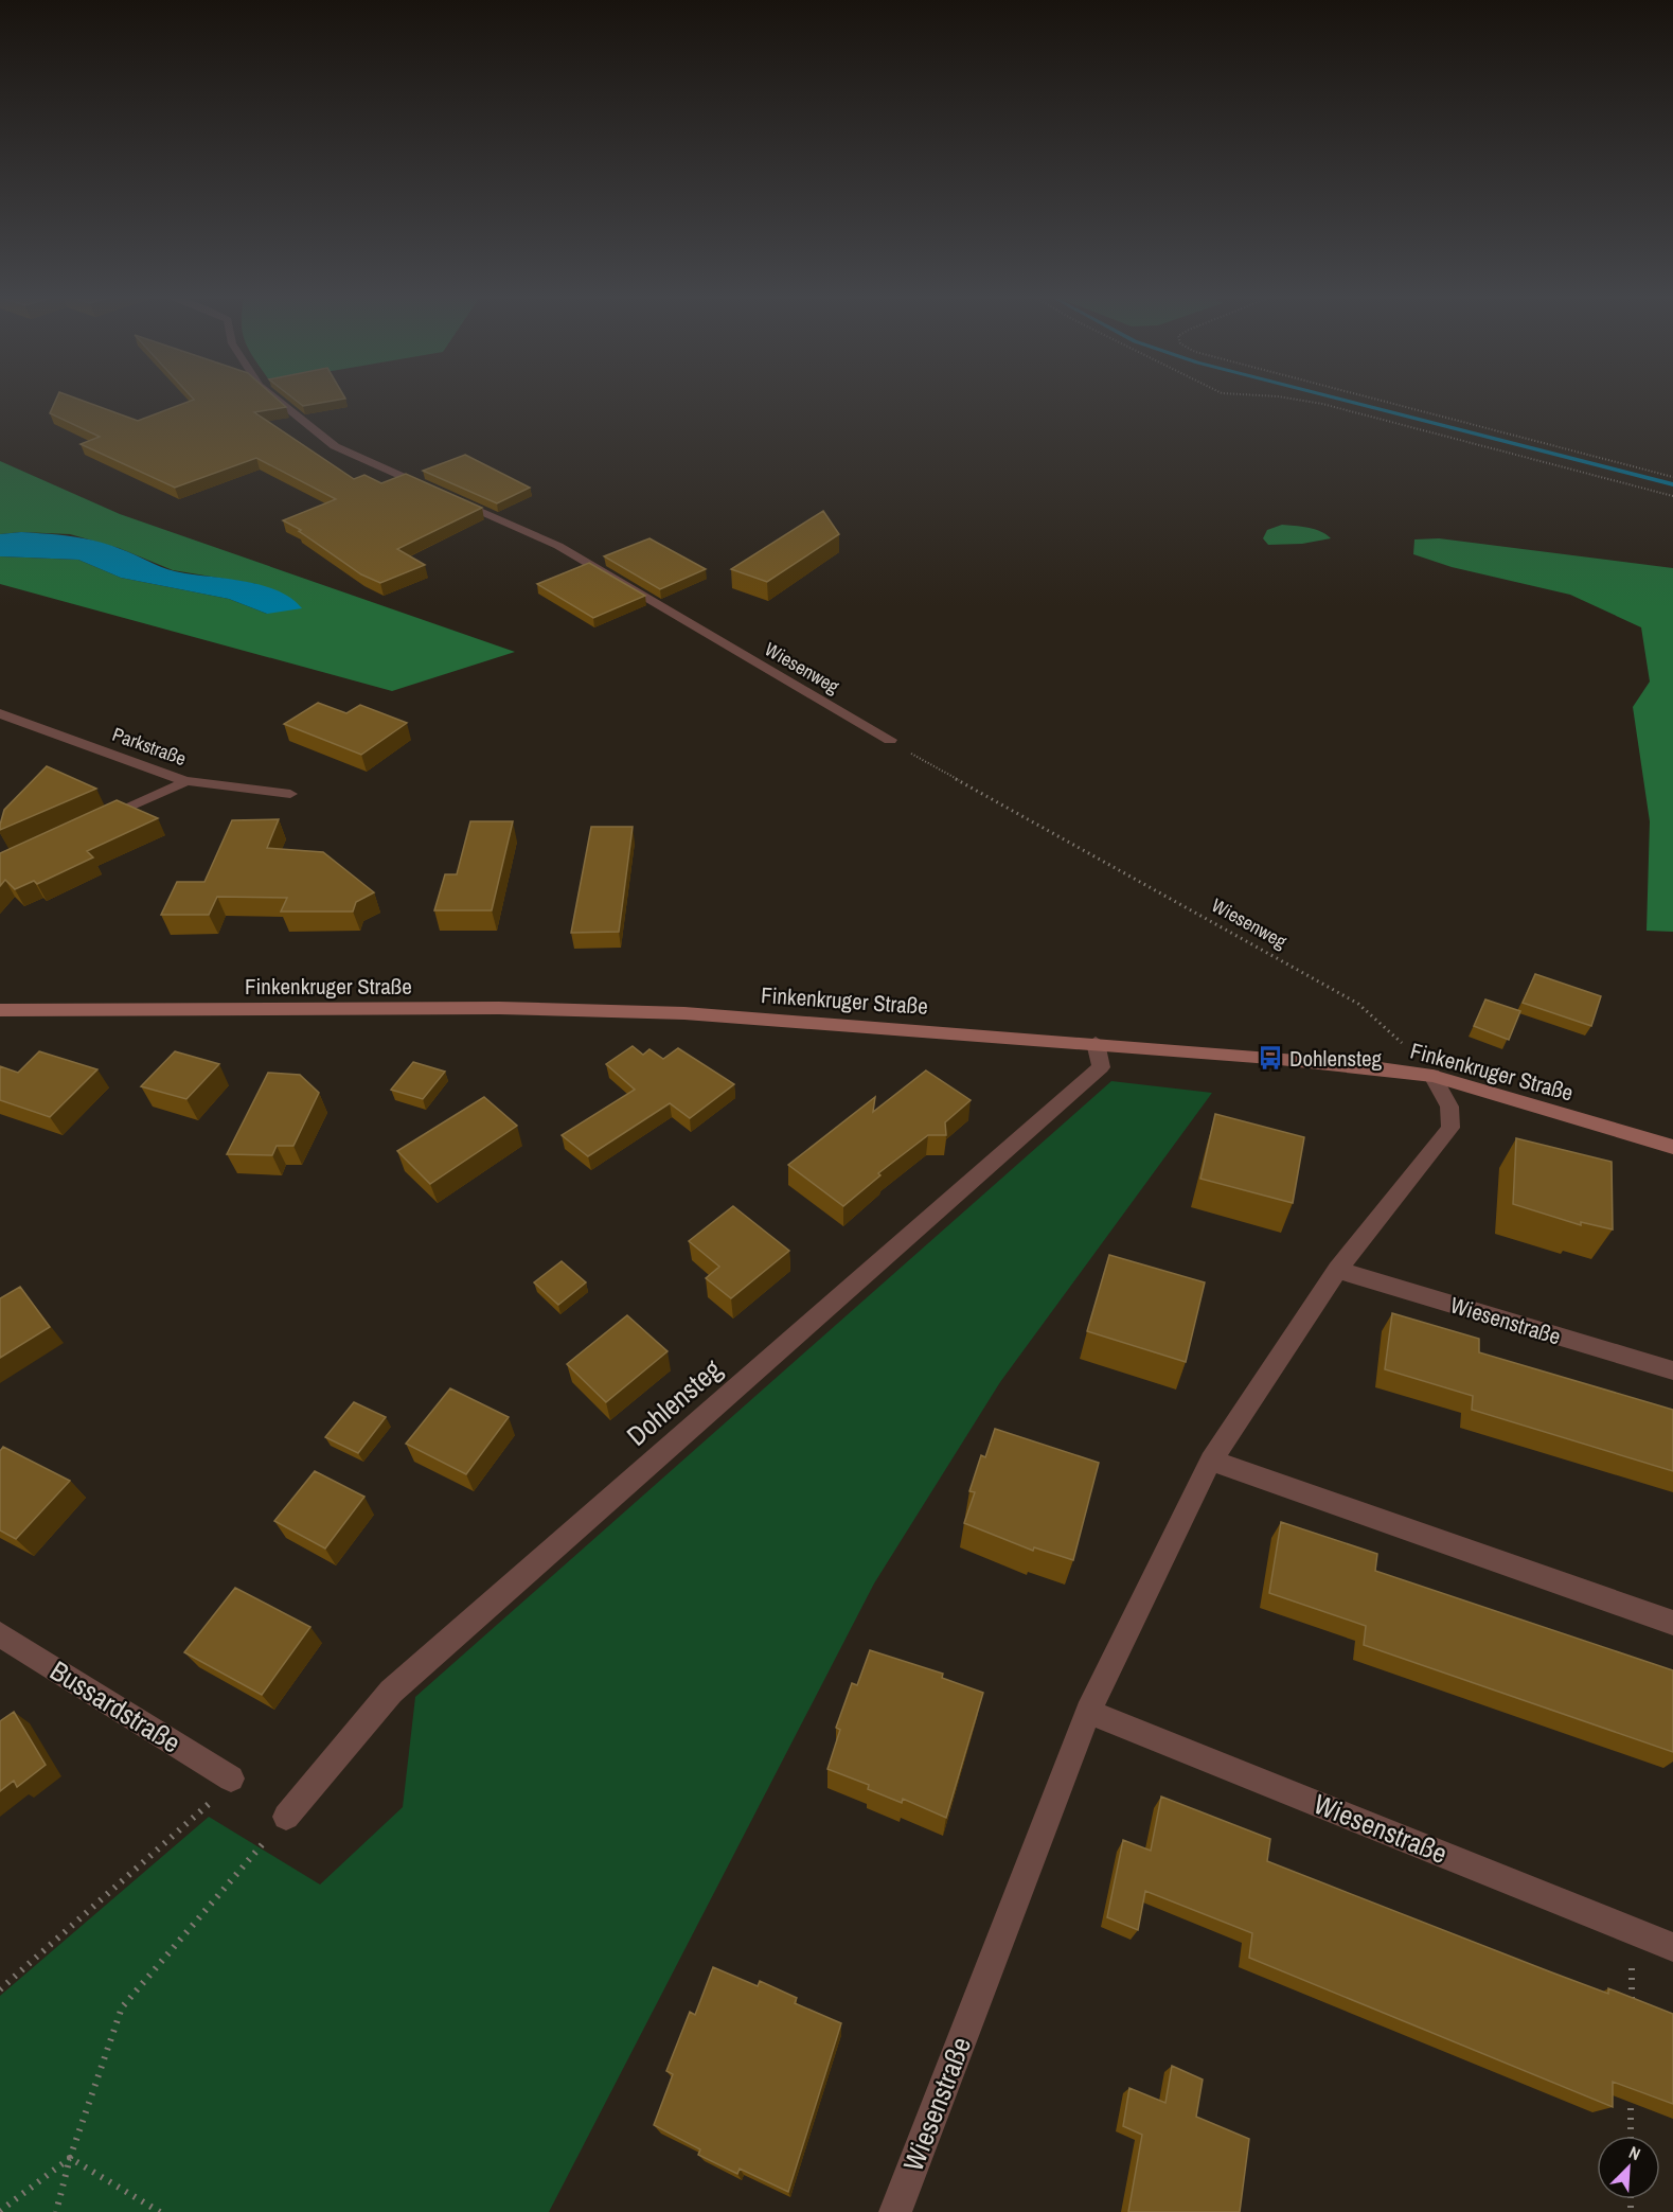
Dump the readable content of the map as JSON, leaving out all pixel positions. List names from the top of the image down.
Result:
{
  "streets": {
    "street": [
      "Wiesenweg",
      "Parkstraße",
      "Finkenkruger Straße",
      "Wiesenstraße",
      "Dohlensteg",
      "Bussardstraße"
    ]
  },
  "crossings": [
    ["Wiesenweg", "Finkenkruger Straße"],
    ["Wiesenweg", "Wiesenstraße"],
    ["Finkenkruger Straße", "Wiesenstraße"],
    ["Finkenkruger Straße", "Dohlensteg"]
  ],
  "places": {
    "bus stop": ["Dohlensteg"]
  },
  "north": "top right"
}
